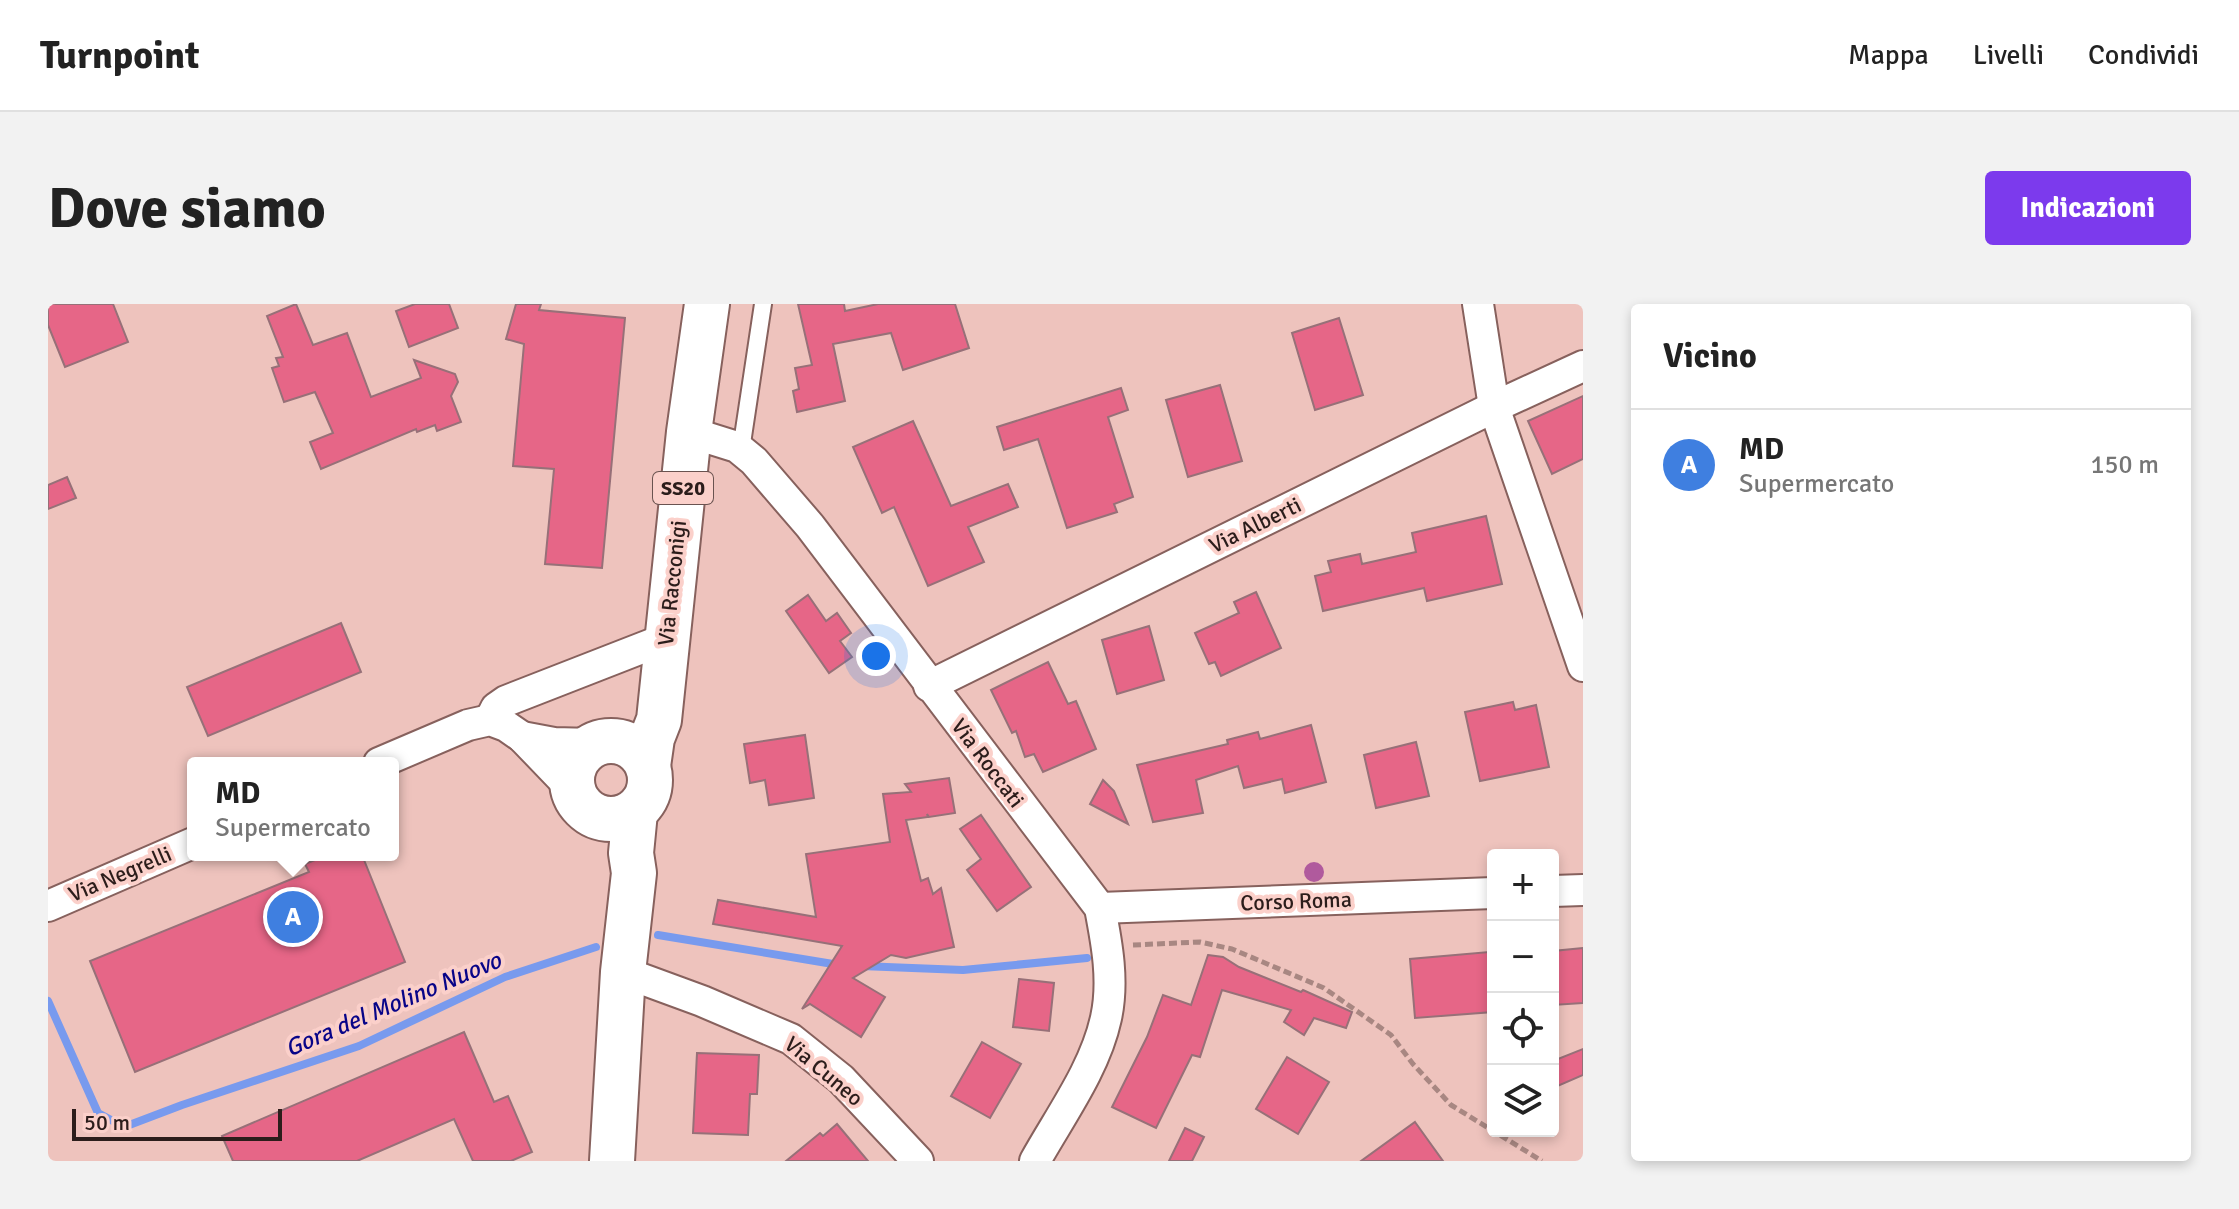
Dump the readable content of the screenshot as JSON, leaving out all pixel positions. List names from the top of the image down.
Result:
{
  "streets": {
    "main road": ["SS20", "Via Racconigi"],
    "street": [
      "Via Alberti",
      "Via Roccati",
      "Via Negrelli",
      "Corso Roma",
      "Via Cuneo"
    ]
  },
  "crossings": [
    ["Via Alberti", "Via Roccati"],
    ["Via Racconigi", "Via Roccati"],
    ["Via Roccati", "Corso Roma"]
  ],
  "water": ["Gora del Molino Nuovo"],
  "scale_bar": "50 m",
  "page": {
    "header": "Turnpoint",
    "nav": ["Mappa", "Livelli", "Condividi"],
    "buttons": "Indicazioni",
    "title": "Dove siamo",
    "heading": "Vicino",
    "list": [
      {
        "mark": "A",
        "name": "MD",
        "note": "Supermercato",
        "value": "150 m"
      }
    ],
    "popup": ["MD", "Supermercato"],
    "map_buttons": ["+", "−"],
    "pins": "A",
    "scale": "50 m"
  }
}
